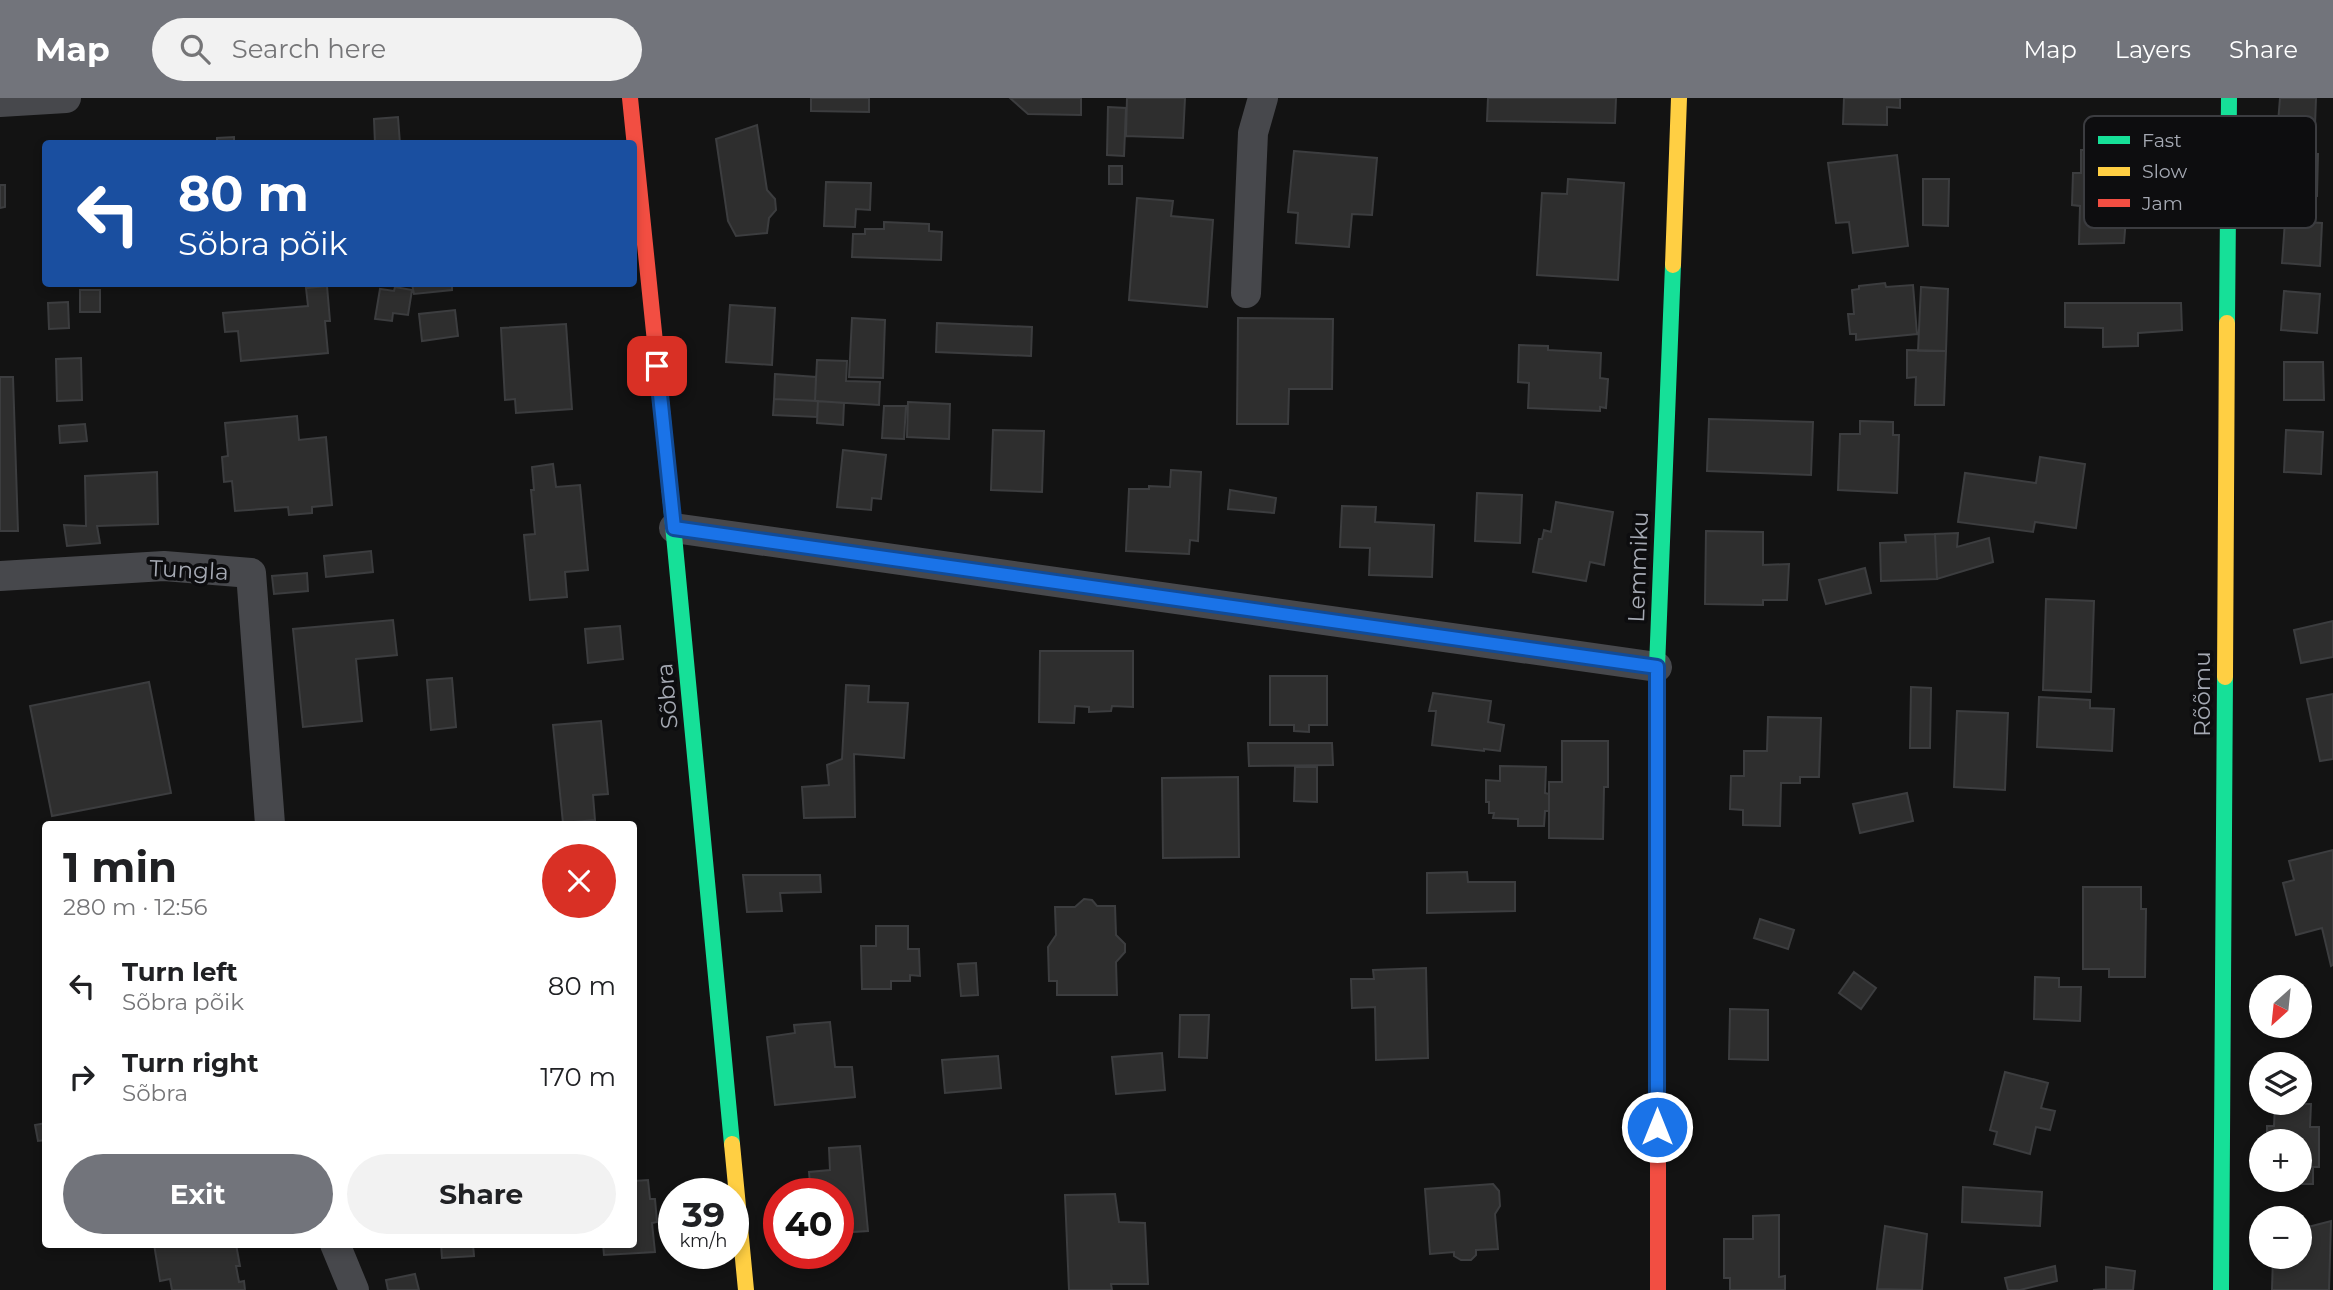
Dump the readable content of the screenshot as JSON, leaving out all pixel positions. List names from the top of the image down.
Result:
{
  "streets": {
    "street": [
      "Lemmiku",
      "Tungla",
      "Rõõmu",
      "Sõbra"
    ]
  },
  "legend": ["Fast", "Slow", "Jam"],
  "north": "bottom left",
  "page": {
    "header": "Map",
    "search": "Search here",
    "nav": ["Map", "Layers", "Share"],
    "turn": ["80 m", "Sõbra põik"],
    "heading": ["1 min", "280 m · 12:56"],
    "list": [
      {
        "name": "Turn left",
        "note": "Sõbra põik",
        "value": "80 m"
      },
      {
        "name": "Turn right",
        "note": "Sõbra",
        "value": "170 m"
      }
    ],
    "map_buttons": ["+", "−"],
    "buttons": ["Exit", "Share"],
    "speed": "39 km/h",
    "limit": "40"
  }
}
